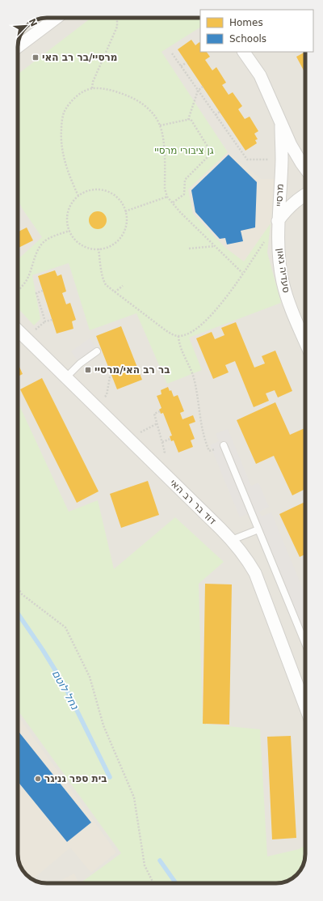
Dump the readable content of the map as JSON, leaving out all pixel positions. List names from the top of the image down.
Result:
{
  "streets": {
    "street": ["מרסיי", "סעדיה גאון", "דוד בר רב האי"]
  },
  "crossings": [
    ["מרסיי", "סעדיה גאון"]
  ],
  "water": ["נחל לוטם"],
  "parks": ["גן ציבורי מרסיי"],
  "places": {
    "transit": ["מרסיי/בר רב האי", "בר רב האי/מרסיי"],
    "other": ["בית ספר גניגר"]
  },
  "legend": ["Homes", "Schools"],
  "north": "top right"
}
